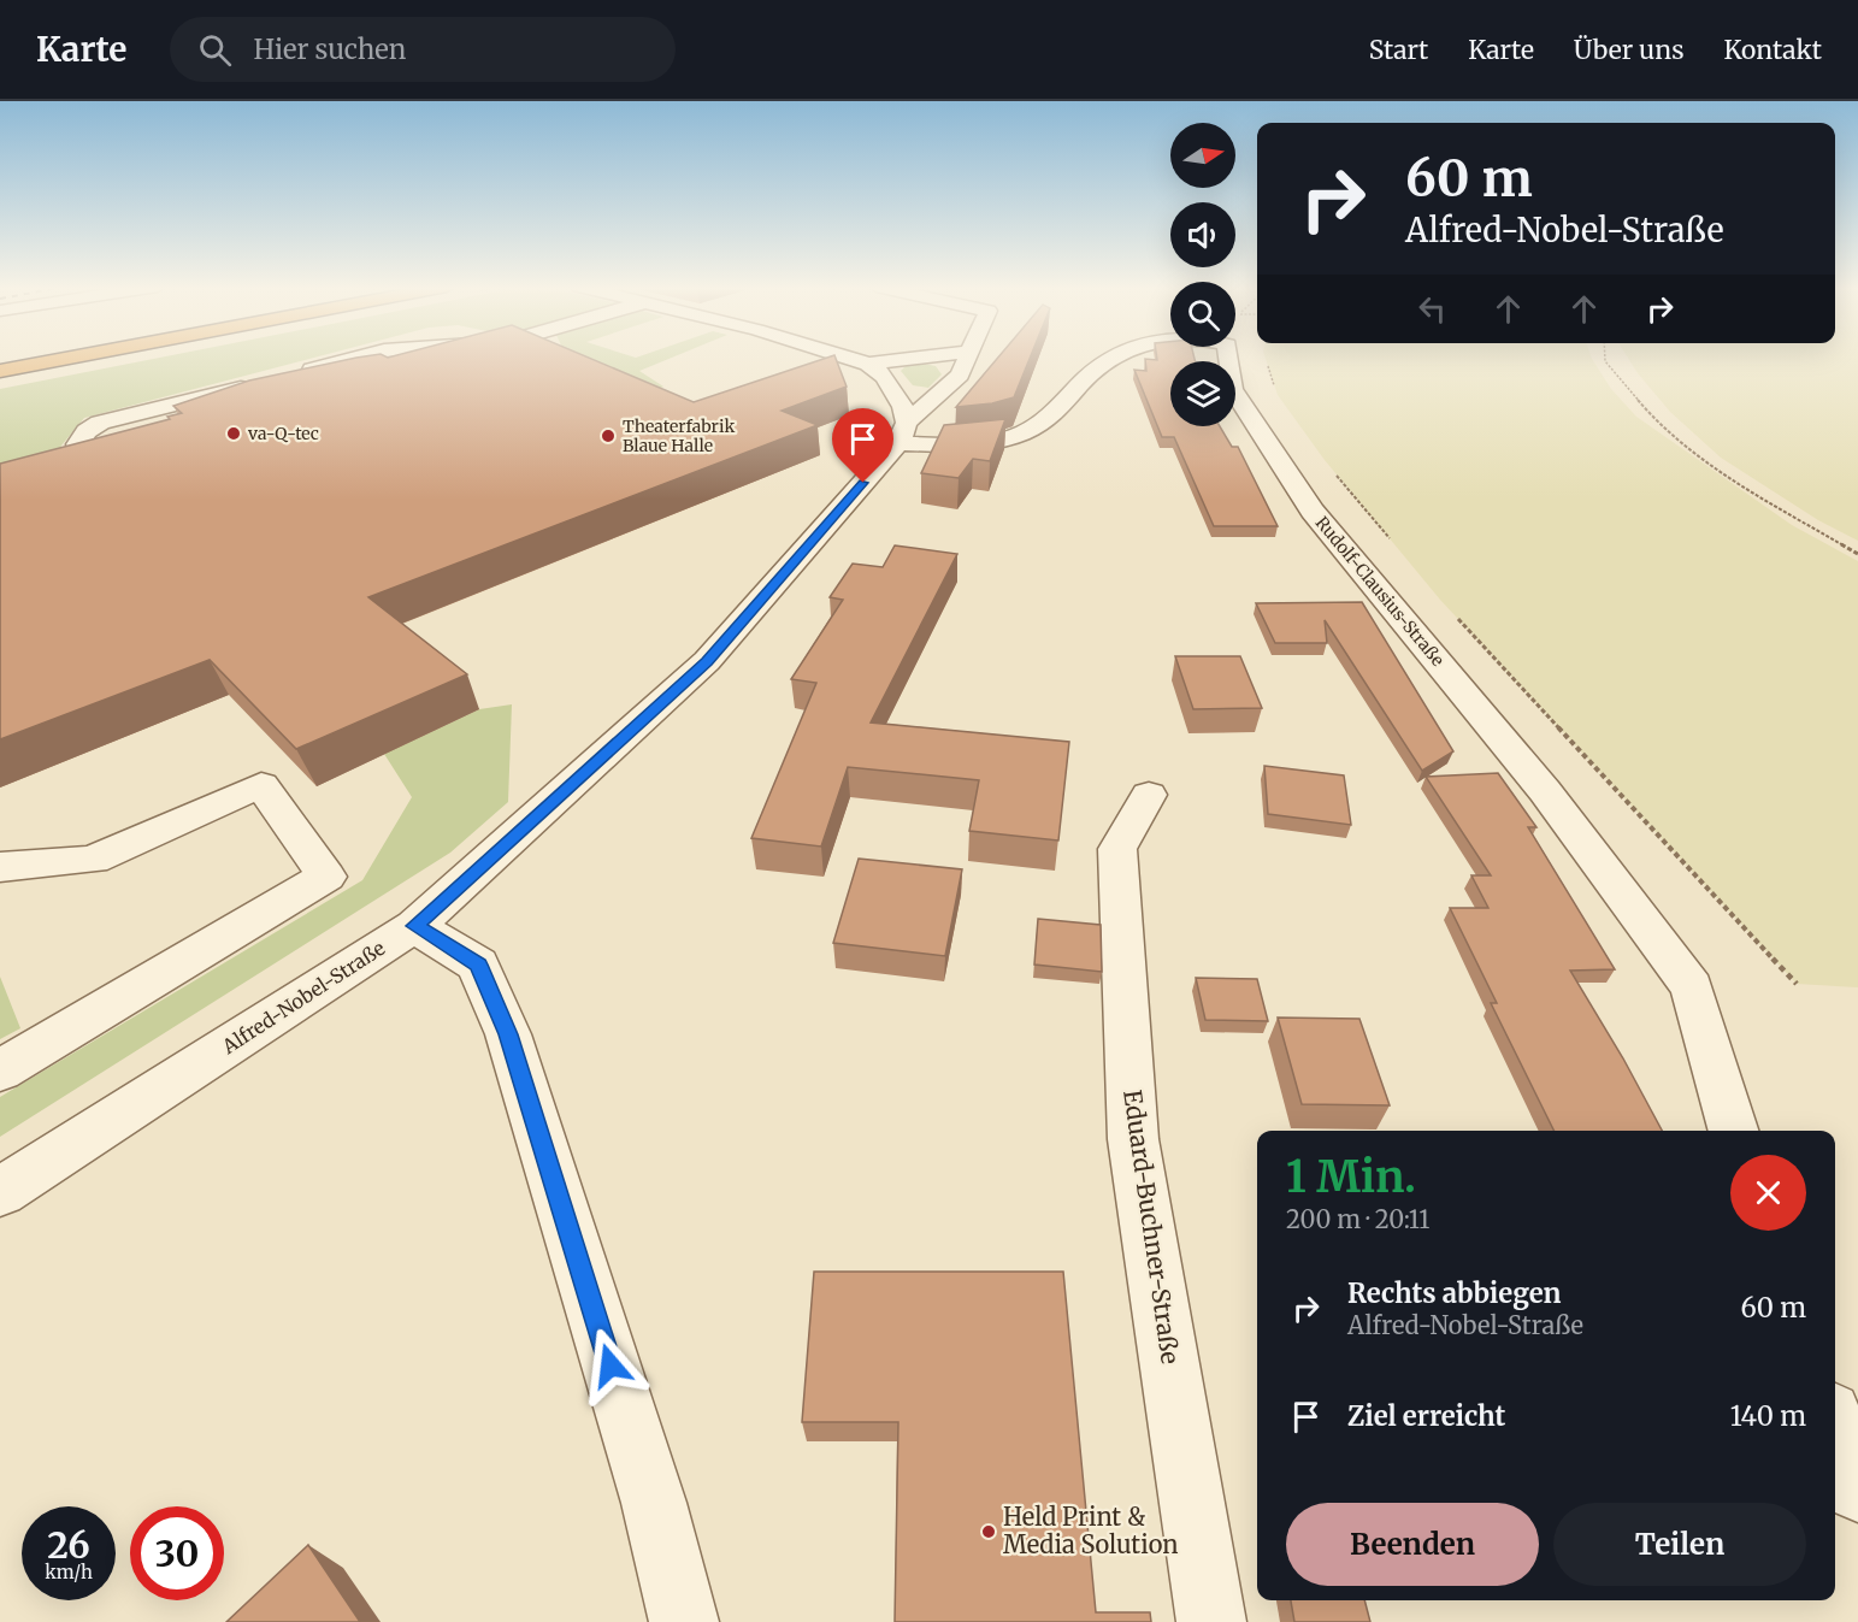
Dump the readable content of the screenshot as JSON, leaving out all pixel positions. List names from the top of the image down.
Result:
{
  "streets": {
    "street": ["Rudolf-Clausius-Straße", "Alfred-Nobel-Straße", "Eduard-Buchner-Straße"]
  },
  "crossings": [
    ["Rudolf-Clausius-Straße", "Alfred-Nobel-Straße"]
  ],
  "places": ["va-Q-tec", "Theaterfabrik Blaue Halle", "Held Print & Media Solution"],
  "north": "right",
  "page": {
    "header": "Karte",
    "search": "Hier suchen",
    "nav": [
      "Start",
      "Karte",
      "Über uns",
      "Kontakt"
    ],
    "turn": ["60 m", "Alfred-Nobel-Straße"],
    "heading": ["1 Min.", "200 m · 20:11"],
    "list": [
      {
        "name": "Rechts abbiegen",
        "note": "Alfred-Nobel-Straße",
        "value": "60 m"
      },
      {
        "name": "Ziel erreicht",
        "value": "140 m"
      }
    ],
    "buttons": ["Beenden", "Teilen"],
    "speed": "26 km/h",
    "limit": "30"
  }
}
